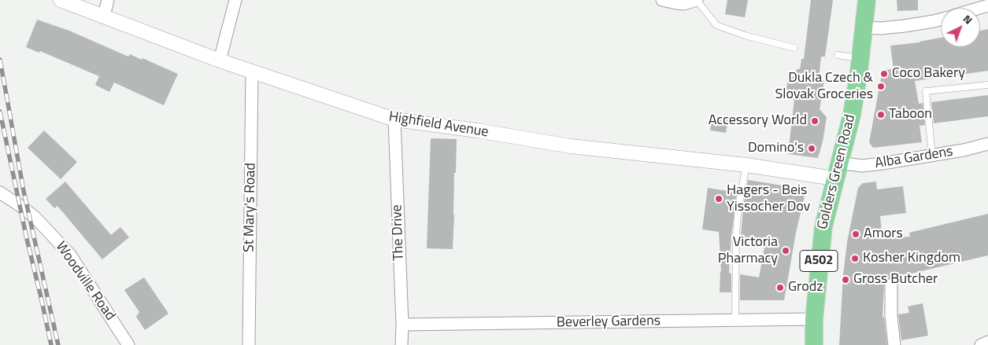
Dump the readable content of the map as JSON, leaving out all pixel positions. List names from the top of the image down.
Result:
{
  "streets": {
    "main road": ["Golders Green Road", "A502"],
    "street": [
      "Highfield Avenue",
      "Alba Gardens",
      "St Mary's Road",
      "The Drive",
      "Woodville Road",
      "Beverley Gardens"
    ]
  },
  "crossings": [
    ["Highfield Avenue", "Alba Gardens"],
    ["Highfield Avenue", "Golders Green Road"],
    ["Highfield Avenue", "St Mary's Road"],
    ["Highfield Avenue", "The Drive"],
    ["Alba Gardens", "Golders Green Road"],
    ["Golders Green Road", "Beverley Gardens"],
    ["The Drive", "Beverley Gardens"]
  ],
  "places": [
    "Coco Bakery",
    "Dukla Czech & Slovak Groceries",
    "Taboon",
    "Accessory World",
    "Domino's",
    "Hagers - Beis Yissocher Dov",
    "Amors",
    "Victoria Pharmacy",
    "Kosher Kingdom",
    "Gross Butcher",
    "Grodz"
  ],
  "north": "top right"
}
